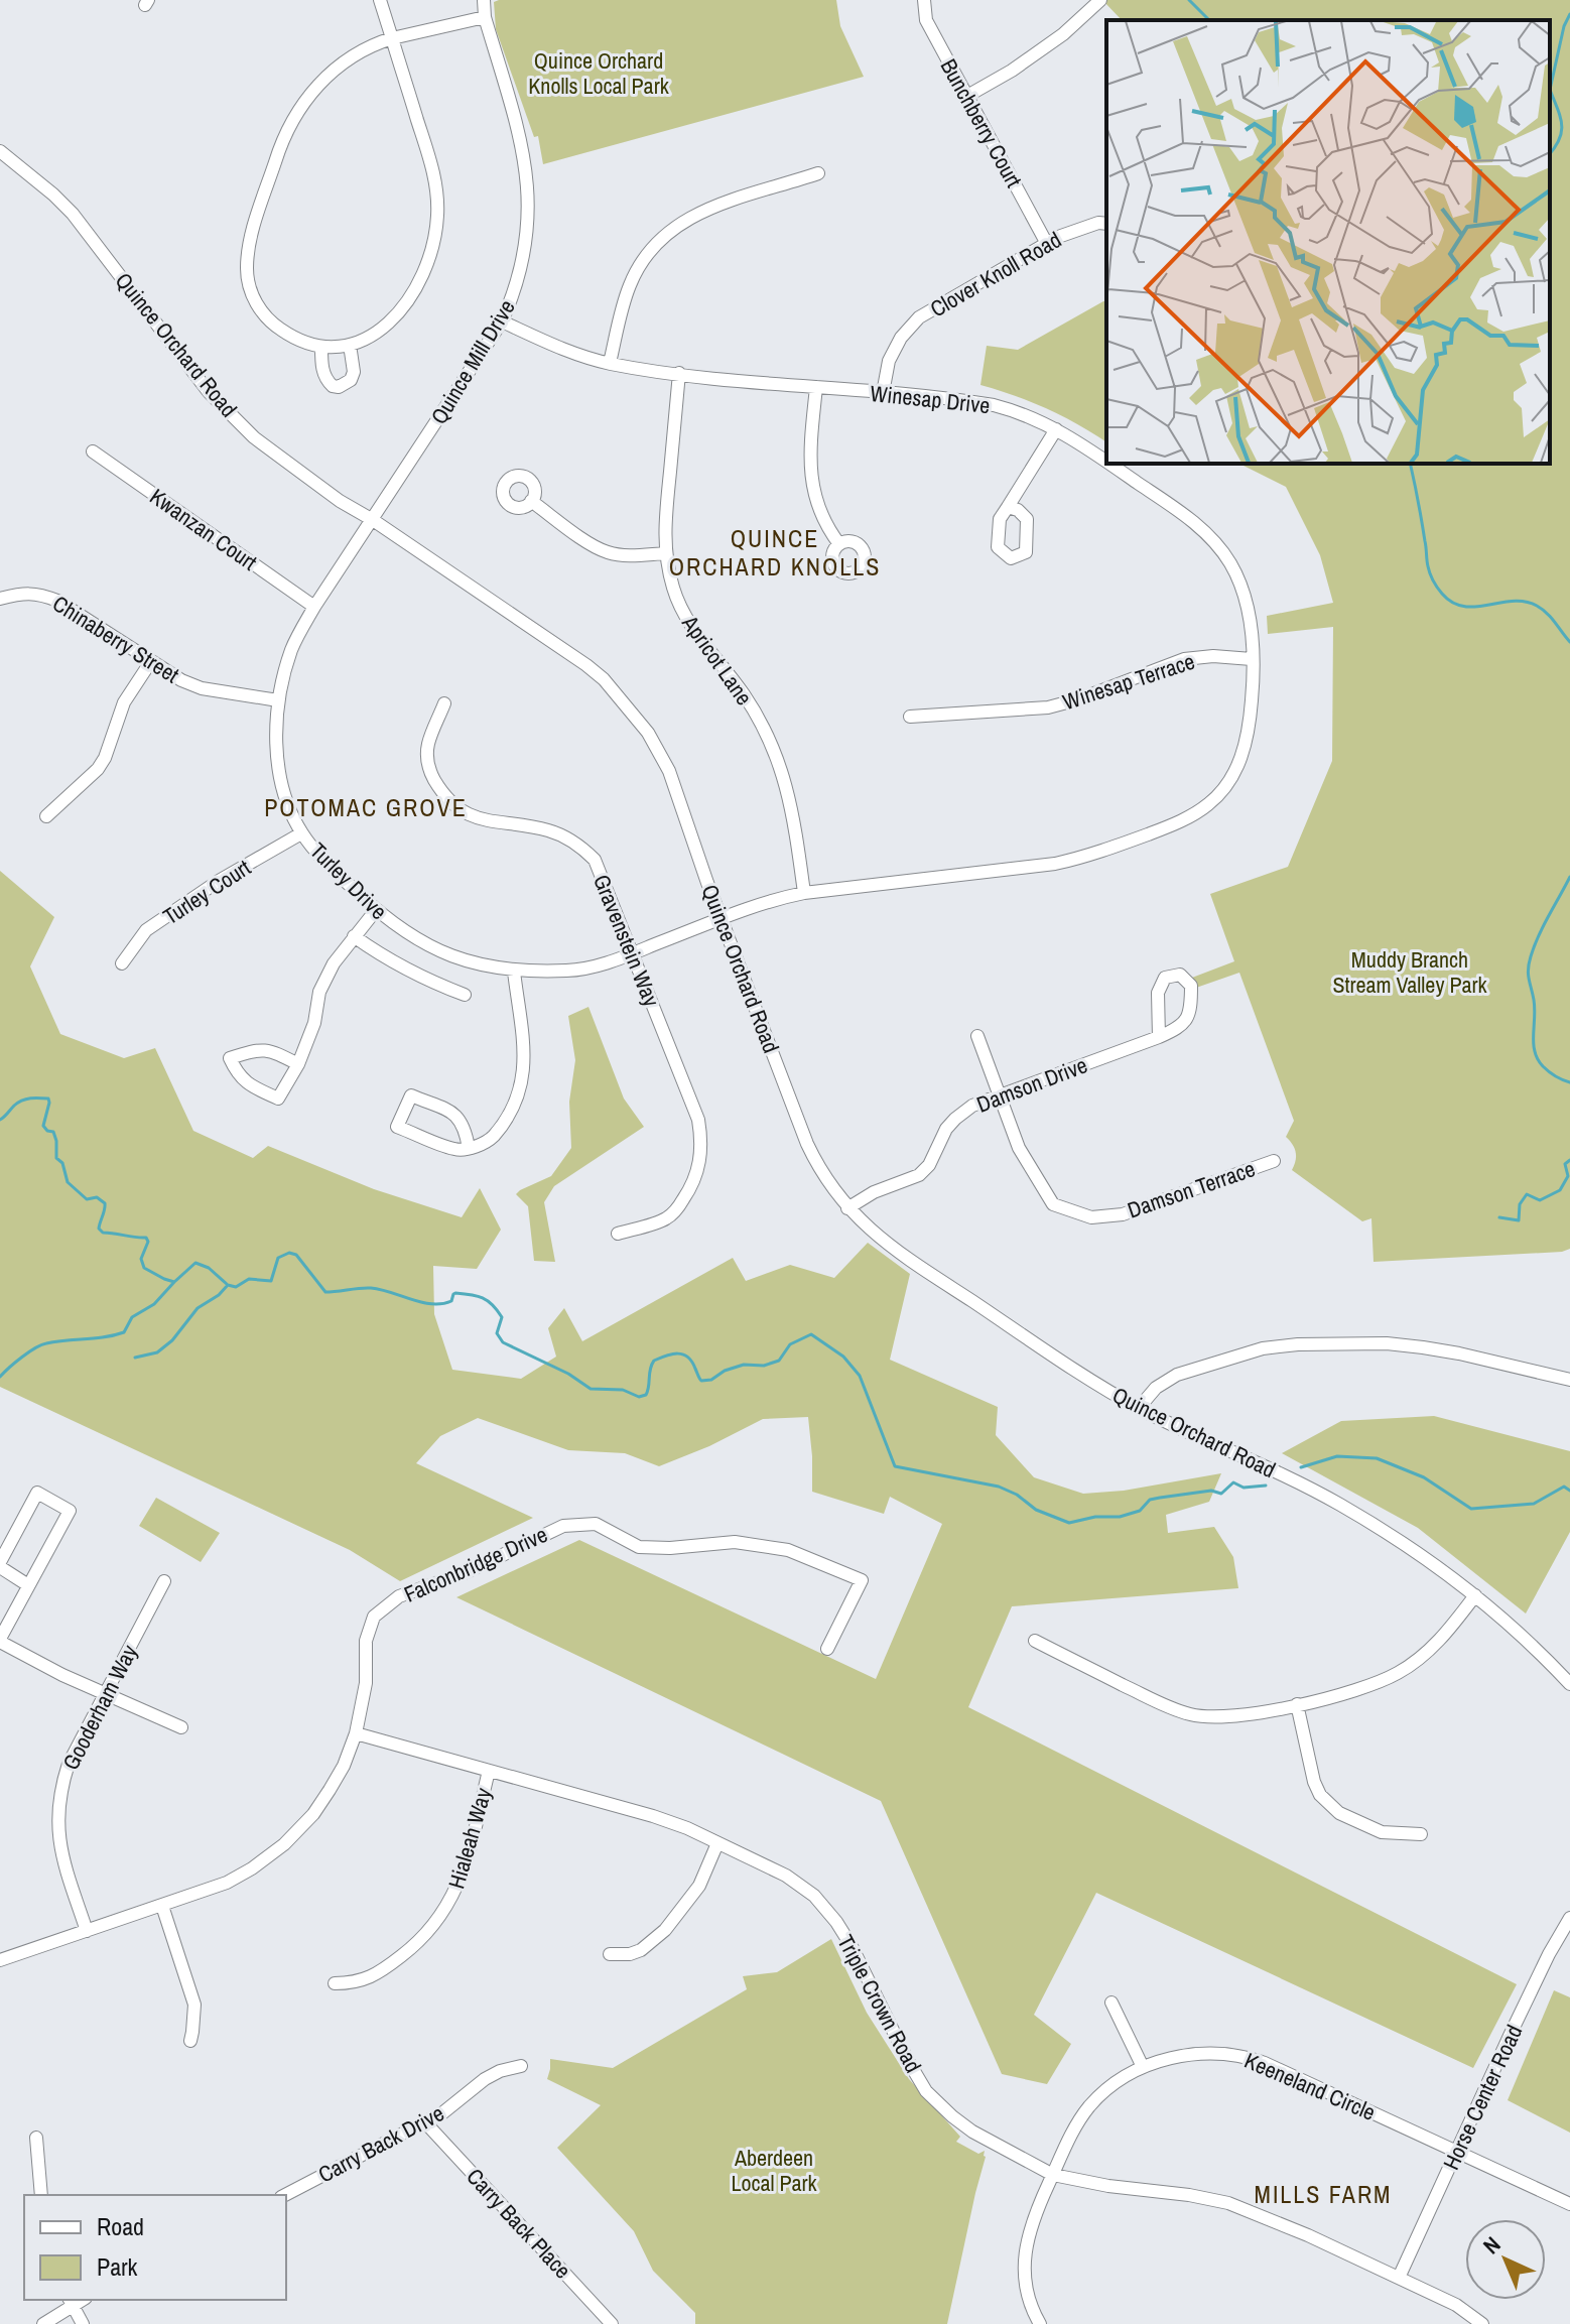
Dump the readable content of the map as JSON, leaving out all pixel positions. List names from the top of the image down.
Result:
{
  "streets": {
    "street": [
      "Bunchberry Court",
      "Clover Knoll Road",
      "Quince Orchard Road",
      "Quince Mill Drive",
      "Winesap Drive",
      "Kwanzan Court",
      "Chinaberry Street",
      "Apricot Lane",
      "Winesap Terrace",
      "Turley Drive",
      "Turley Court",
      "Gravenstein Way",
      "Damson Drive",
      "Damson Terrace",
      "Falconbridge Drive",
      "Gooderham Way",
      "Hialeah Way",
      "Triple Crown Road",
      "Keeneland Circle",
      "Horse Center Road",
      "Carry Back Drive",
      "Carry Back Place"
    ]
  },
  "crossings": [
    ["Bunchberry Court", "Clover Knoll Road"],
    ["Clover Knoll Road", "Winesap Drive"],
    ["Quince Orchard Road", "Quince Mill Drive"],
    ["Quince Orchard Road", "Winesap Drive"],
    ["Quince Orchard Road", "Turley Drive"],
    ["Quince Orchard Road", "Damson Drive"],
    ["Quince Mill Drive", "Winesap Drive"],
    ["Quince Mill Drive", "Turley Drive"],
    ["Winesap Drive", "Apricot Lane"],
    ["Winesap Drive", "Winesap Terrace"],
    ["Winesap Drive", "Turley Drive"],
    ["Kwanzan Court", "Turley Drive"],
    ["Chinaberry Street", "Turley Drive"],
    ["Turley Drive", "Turley Court"],
    ["Turley Drive", "Gravenstein Way"],
    ["Damson Drive", "Damson Terrace"],
    ["Falconbridge Drive", "Gooderham Way"],
    ["Falconbridge Drive", "Triple Crown Road"],
    ["Hialeah Way", "Triple Crown Road"],
    ["Triple Crown Road", "Keeneland Circle"],
    ["Triple Crown Road", "Horse Center Road"],
    ["Keeneland Circle", "Horse Center Road"],
    ["Carry Back Drive", "Carry Back Place"]
  ],
  "districts": ["QUINCE ORCHARD KNOLLS", "POTOMAC GROVE", "MILLS FARM"],
  "parks": ["Quince Orchard Knolls Local Park", "Muddy Branch Stream Valley Park", "Aberdeen Local Park"],
  "legend": ["Road", "Park"],
  "north": "top left"
}
